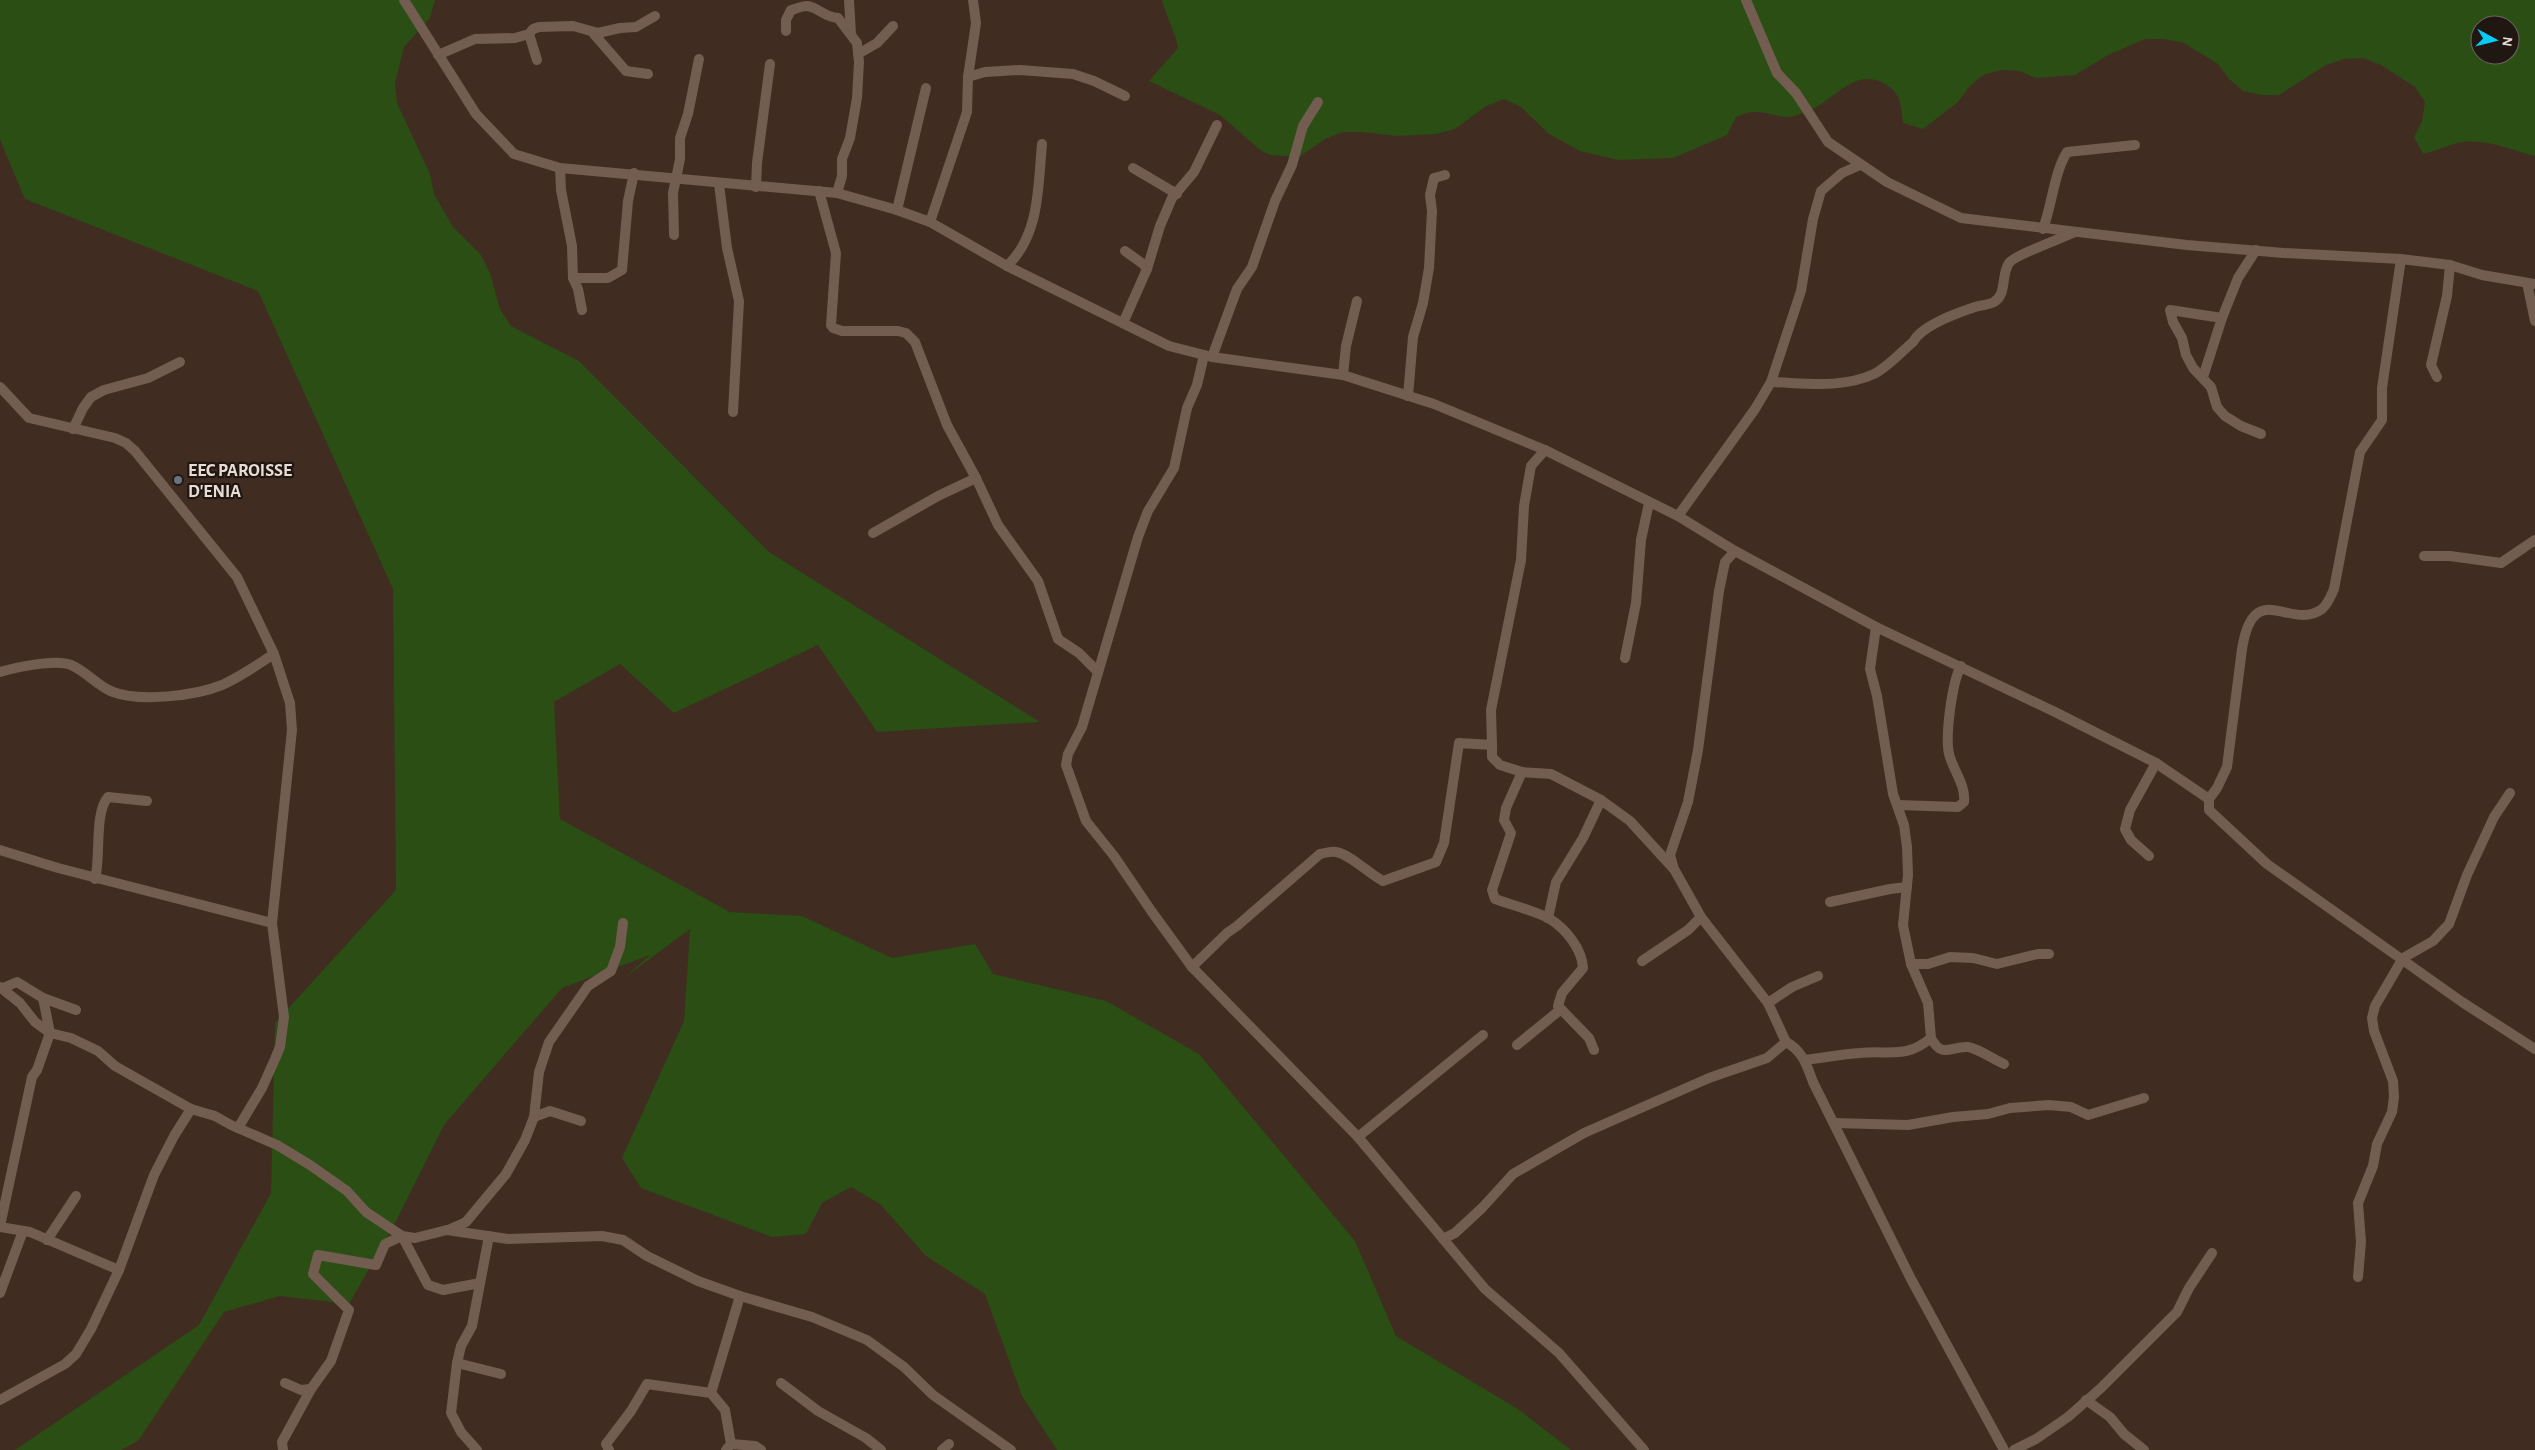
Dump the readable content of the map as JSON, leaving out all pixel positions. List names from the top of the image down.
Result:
{
  "places": ["EEC PAROISSE D'ENIA"],
  "north": "right"
}
